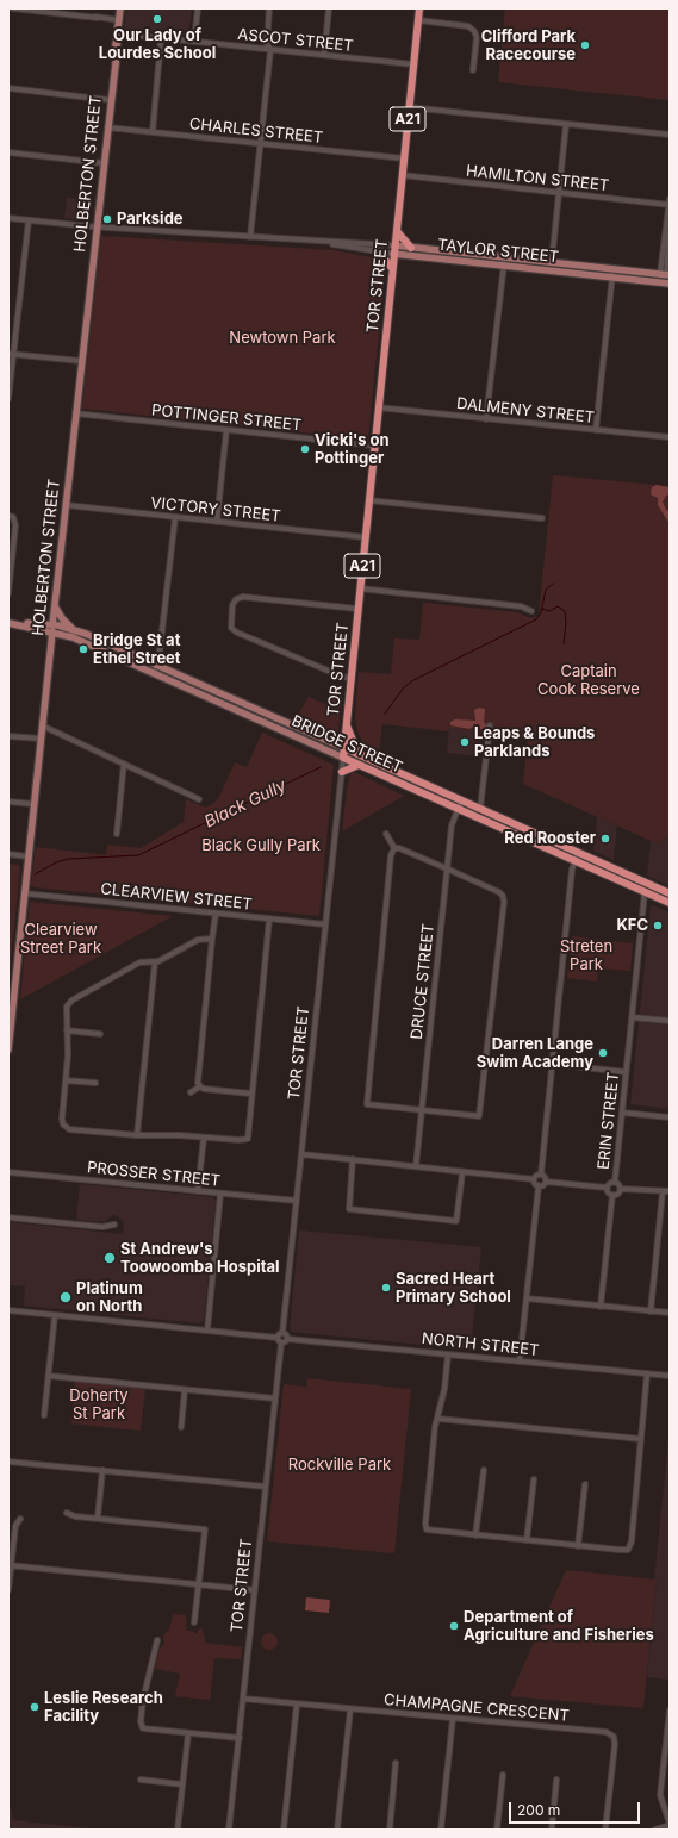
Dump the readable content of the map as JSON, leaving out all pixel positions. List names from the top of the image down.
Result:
{
  "streets": {
    "highway": ["A21", "TOR STREET", "BRIDGE STREET"],
    "main road": ["HOLBERTON STREET", "TAYLOR STREET"],
    "street": [
      "ASCOT STREET",
      "CHARLES STREET",
      "HAMILTON STREET",
      "DALMENY STREET",
      "POTTINGER STREET",
      "VICTORY STREET",
      "CLEARVIEW STREET",
      "DRUCE STREET",
      "ERIN STREET",
      "PROSSER STREET",
      "NORTH STREET",
      "CHAMPAGNE CRESCENT"
    ]
  },
  "crossings": [
    ["ASCOT STREET", "HOLBERTON STREET"],
    ["ASCOT STREET", "TOR STREET"],
    ["CHARLES STREET", "HOLBERTON STREET"],
    ["CHARLES STREET", "TOR STREET"],
    ["HOLBERTON STREET", "TAYLOR STREET"],
    ["HOLBERTON STREET", "POTTINGER STREET"],
    ["HOLBERTON STREET", "VICTORY STREET"],
    ["HOLBERTON STREET", "BRIDGE STREET"],
    ["HOLBERTON STREET", "CLEARVIEW STREET"],
    ["HAMILTON STREET", "TOR STREET"],
    ["TAYLOR STREET", "TOR STREET"],
    ["TOR STREET", "DALMENY STREET"],
    ["TOR STREET", "POTTINGER STREET"],
    ["TOR STREET", "VICTORY STREET"],
    ["TOR STREET", "BRIDGE STREET"],
    ["TOR STREET", "CLEARVIEW STREET"],
    ["TOR STREET", "PROSSER STREET"],
    ["TOR STREET", "CHAMPAGNE CRESCENT"],
    ["BRIDGE STREET", "DRUCE STREET"],
    ["BRIDGE STREET", "ERIN STREET"]
  ],
  "water": ["Black Gully"],
  "parks": [
    "Newtown Park",
    "Captain Cook Reserve",
    "Black Gully Park",
    "Clearview Street Park",
    "Streten Park",
    "Doherty St Park",
    "Rockville Park"
  ],
  "places": [
    "Our Lady of Lourdes School",
    "Clifford Park Racecourse",
    "Parkside",
    "Vicki's on Pottinger",
    "Bridge St at Ethel Street",
    "Leaps & Bounds Parklands",
    "Red Rooster",
    "KFC",
    "Darren Lange Swim Academy",
    "St Andrew's Toowoomba Hospital",
    "Sacred Heart Primary School",
    "Platinum on North",
    "Department of Agriculture and Fisheries",
    "Leslie Research Facility"
  ],
  "scale_bar": "200 m"
}
